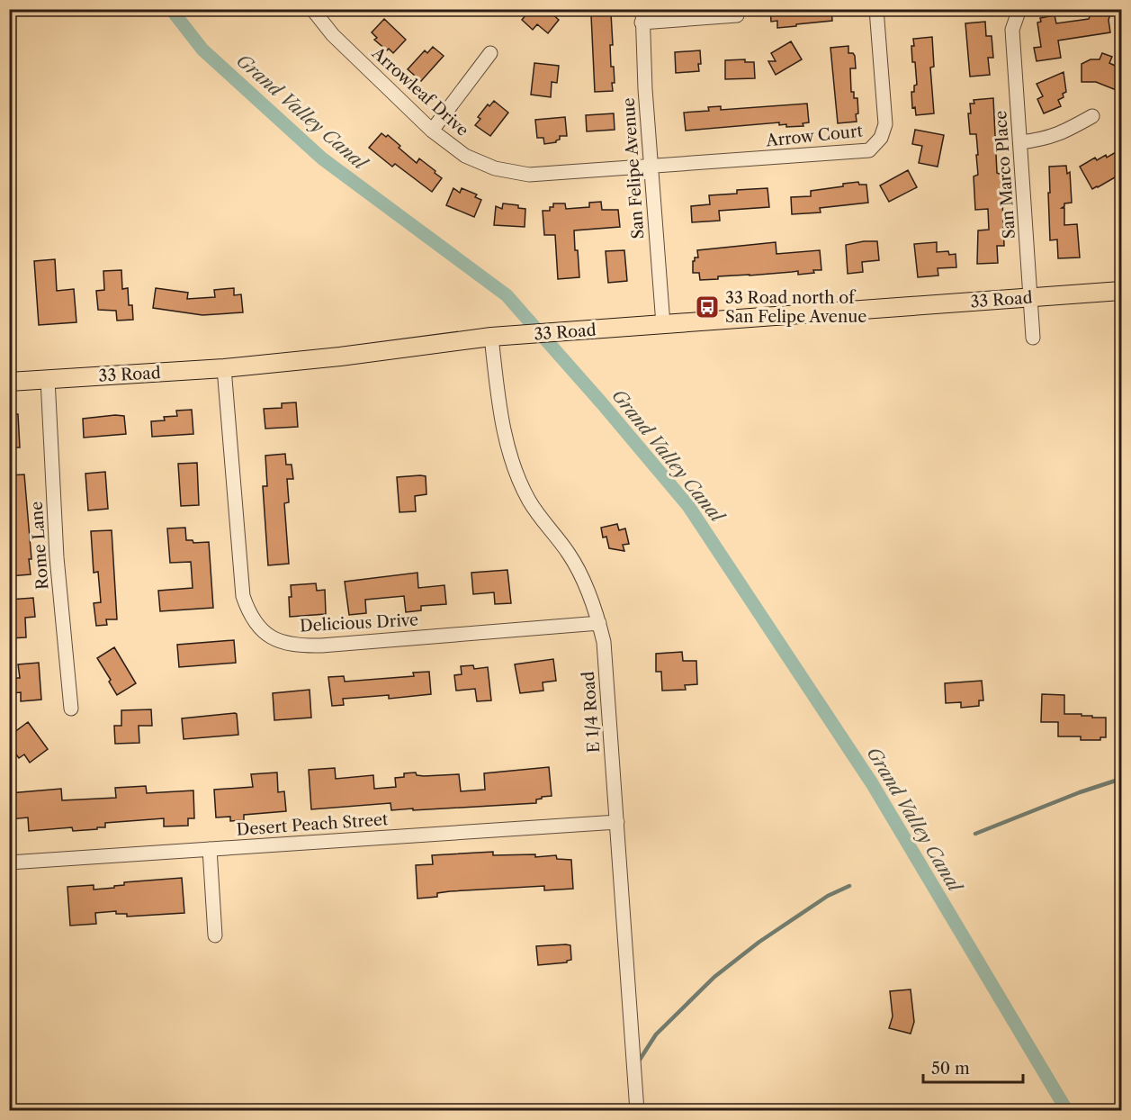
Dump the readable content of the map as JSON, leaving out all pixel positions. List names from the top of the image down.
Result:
{
  "streets": {
    "main road": ["33 Road"],
    "street": [
      "Arrowleaf Drive",
      "Arrow Court",
      "San Felipe Avenue",
      "San Marco Place",
      "Rome Lane",
      "Delicious Drive",
      "E 1/4 Road",
      "Desert Peach Street"
    ]
  },
  "crossings": [
    ["Arrowleaf Drive", "Arrow Court"],
    ["Arrowleaf Drive", "San Felipe Avenue"],
    ["Arrow Court", "San Felipe Avenue"],
    ["San Felipe Avenue", "33 Road"],
    ["San Marco Place", "33 Road"],
    ["33 Road", "Rome Lane"],
    ["33 Road", "Delicious Drive"],
    ["33 Road", "E 1/4 Road"],
    ["Delicious Drive", "E 1/4 Road"],
    ["E 1/4 Road", "Desert Peach Street"]
  ],
  "water": ["Grand Valley Canal"],
  "places": {
    "bus stop": ["33 Road north of San Felipe Avenue"]
  },
  "scale_bar": "50 m"
}
